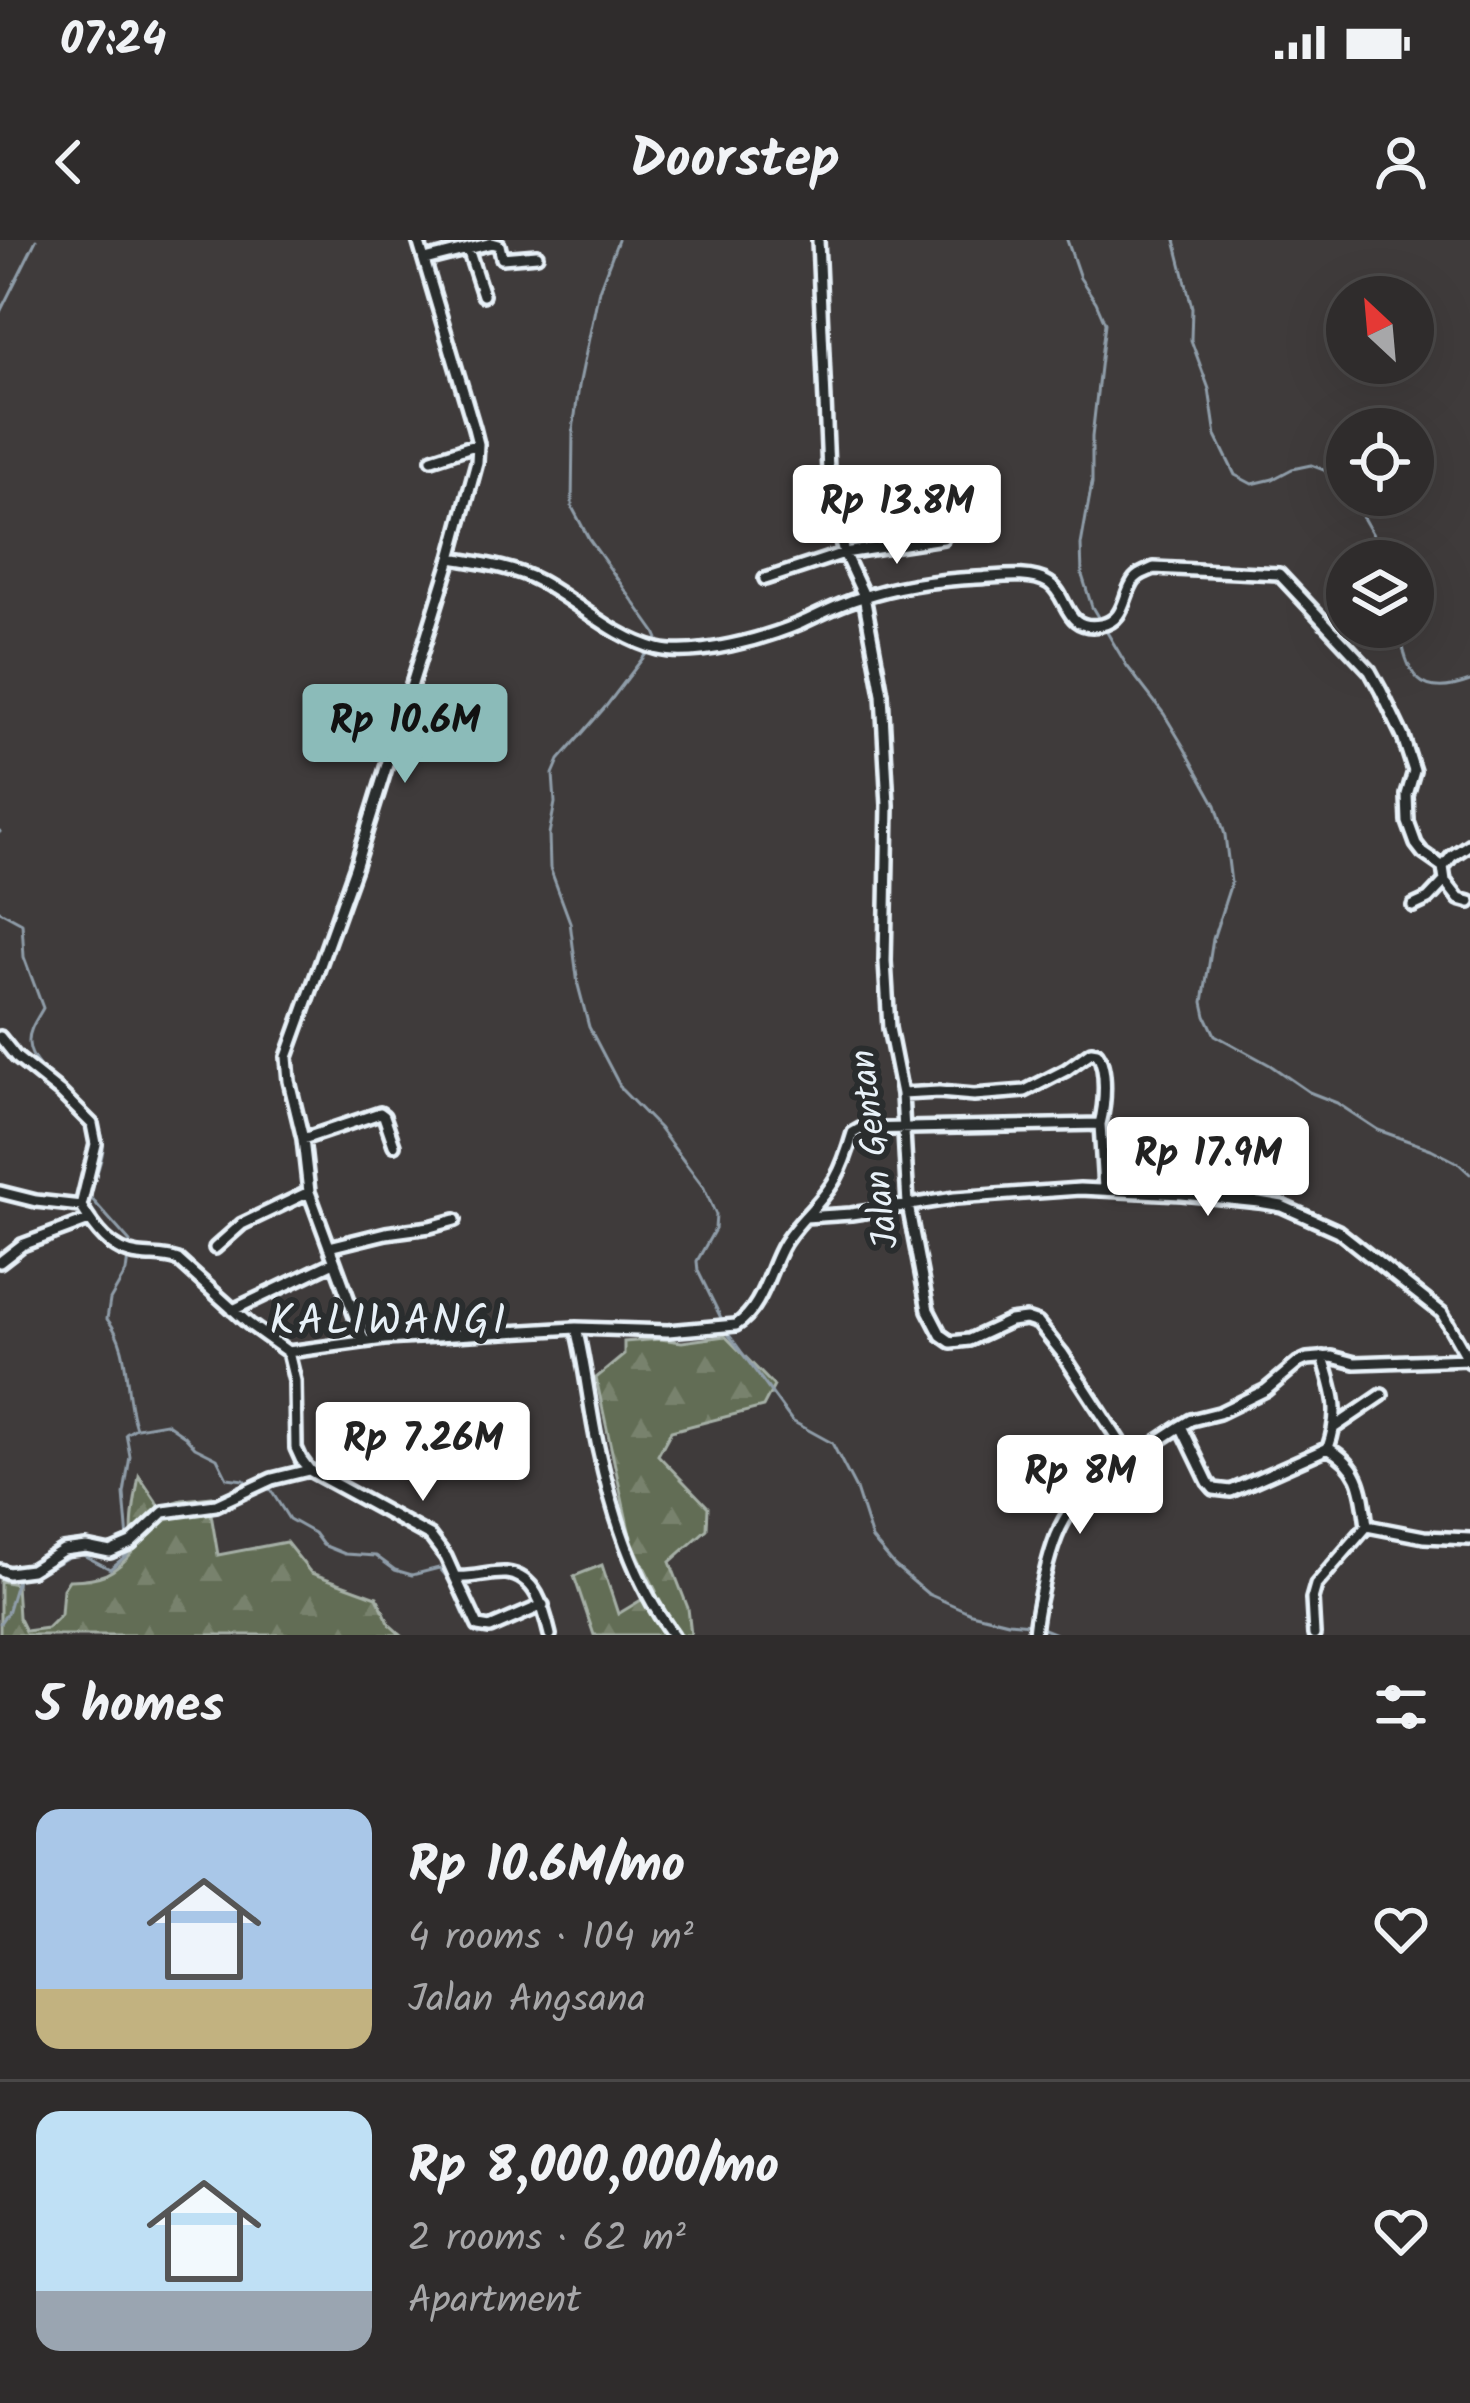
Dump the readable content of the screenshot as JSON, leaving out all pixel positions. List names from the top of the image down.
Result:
{
  "streets": {
    "street": ["Jalan Gentan"]
  },
  "districts": ["KALIWANGI"],
  "north": "top left",
  "page": {
    "status": "07:24",
    "header": "Doorstep",
    "price": [
      "Rp 13.8M",
      "Rp 10.6M",
      "Rp 17.9M",
      "Rp 7.26M",
      "Rp 8M"
    ],
    "heading": "5 homes",
    "list": [
      {
        "name": "Rp 10.6M/mo",
        "note": "4 rooms · 104 m² · Jalan Angsana"
      },
      {
        "name": "Rp 8,000,000/mo",
        "note": "2 rooms · 62 m² · Apartment"
      }
    ]
  }
}
